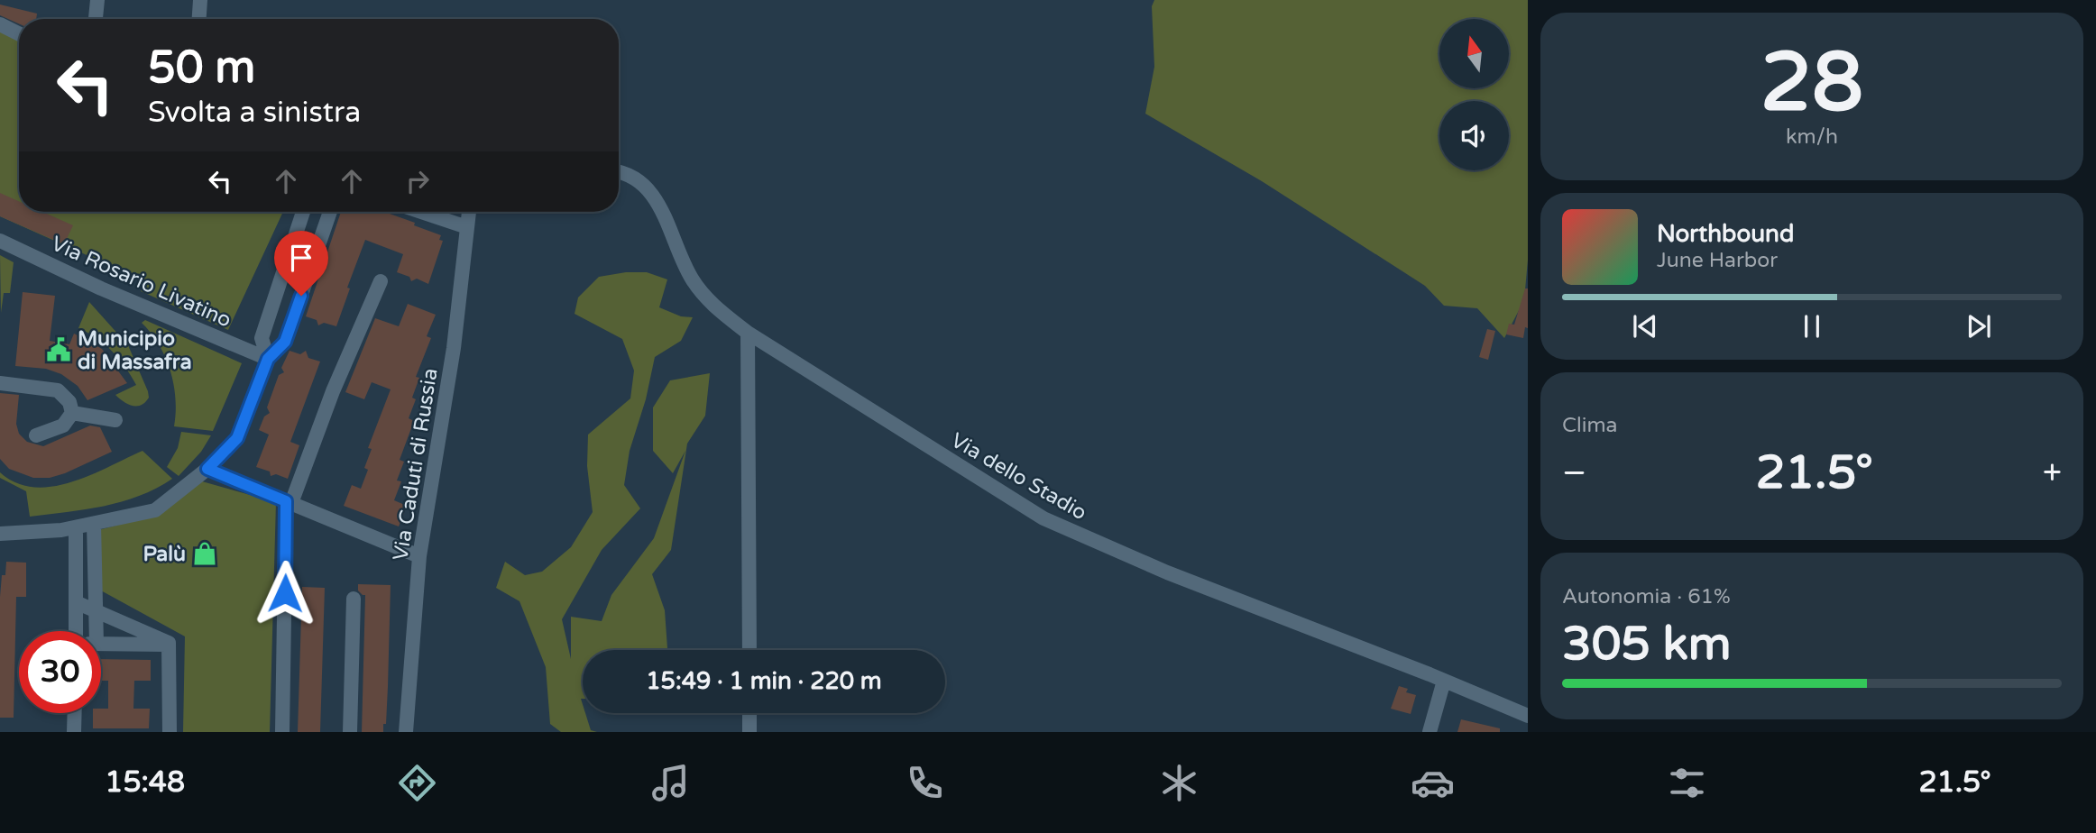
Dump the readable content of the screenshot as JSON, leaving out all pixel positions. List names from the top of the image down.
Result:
{
  "streets": {
    "street": ["Via Rosario Livatino", "Via Caduti di Russia", "Via dello Stadio"]
  },
  "places": {
    "public building": ["Municipio di Massafra"],
    "shop": ["Palù"]
  },
  "north": "top",
  "page": {
    "tile": [
      ["28", "km/h"],
      "Clima",
      ["Autonomia · 61%", "305 km"]
    ],
    "turn": ["50 m", "Svolta a sinistra"],
    "song": ["Northbound", "June Harbor"],
    "heat": ["−", "21.5°", "+"],
    "limit": "30",
    "trip": "15:49 · 1 min · 220 m",
    "tabs": ["15:48", "21.5°"]
  }
}
